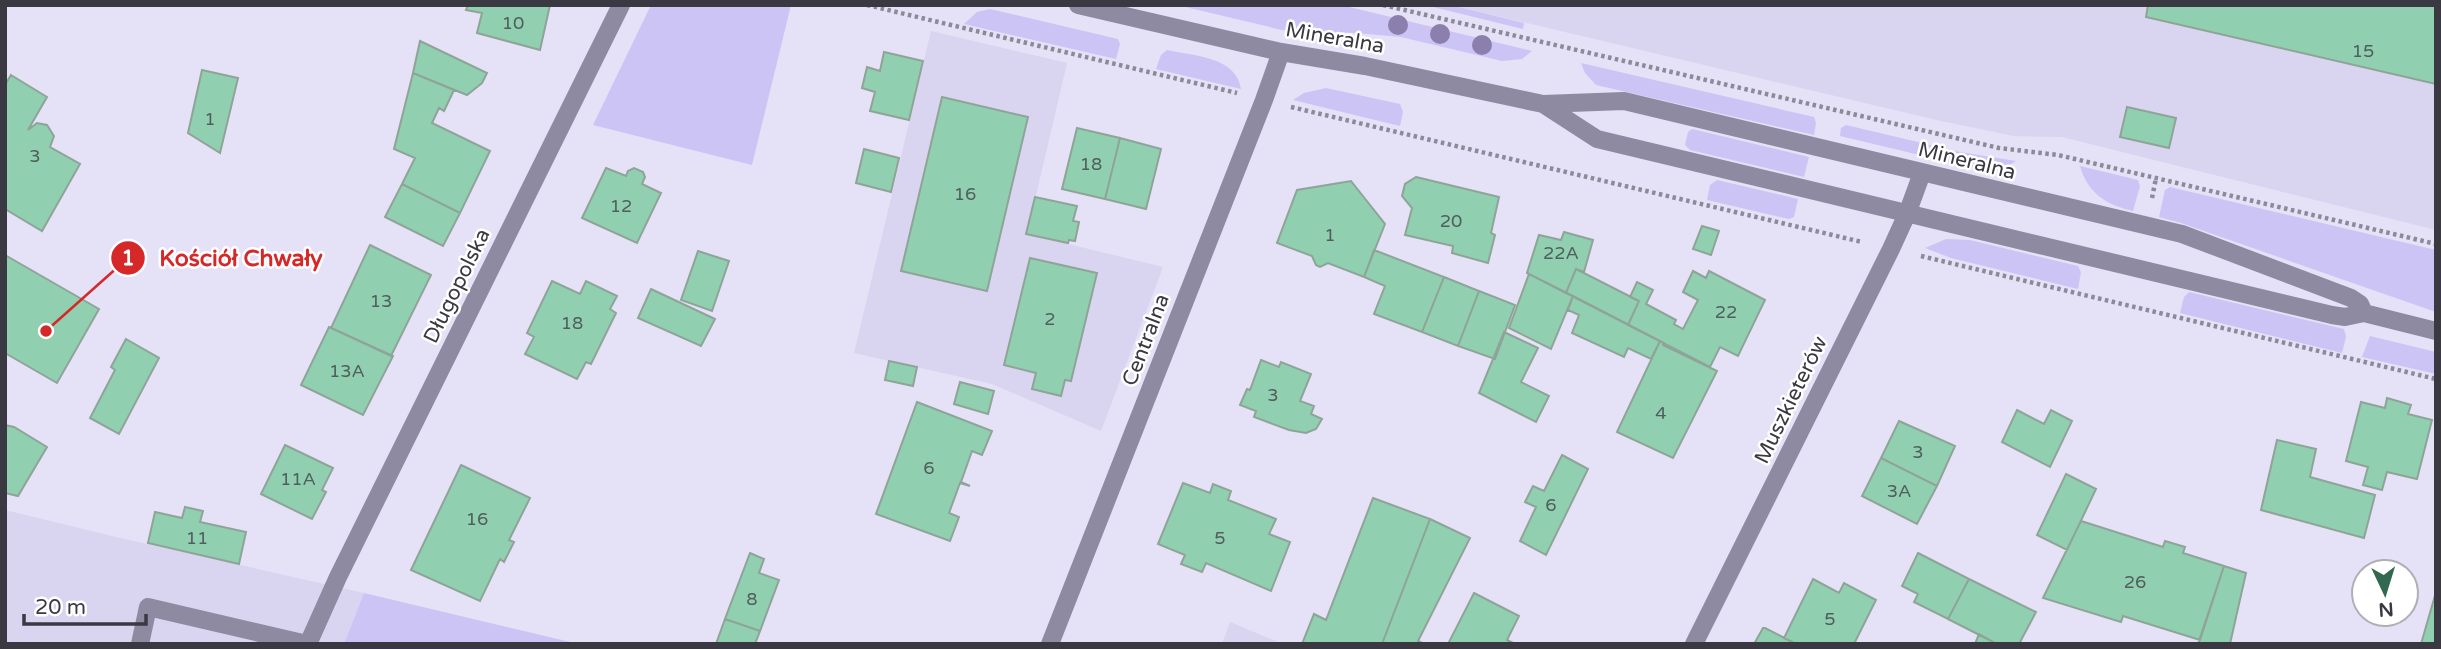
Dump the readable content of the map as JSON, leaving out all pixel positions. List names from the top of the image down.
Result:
{
  "streets": {
    "street": [
      "Mineralna",
      "Długopolska",
      "Centralna",
      "Muszkieterów"
    ]
  },
  "crossings": [
    ["Mineralna", "Centralna"],
    ["Mineralna", "Muszkieterów"]
  ],
  "places": ["Kościół Chwały"],
  "house_numbers": [
    "10",
    "15",
    "1",
    "3",
    "18",
    "16",
    "12",
    "20",
    "1",
    "22A",
    "13",
    "22",
    "2",
    "18",
    "13A",
    "3",
    "4",
    "3",
    "6",
    "11A",
    "3A",
    "6",
    "16",
    "11",
    "5",
    "26",
    "8",
    "5"
  ],
  "scale_bar": "20 m",
  "north": "bottom"
}
